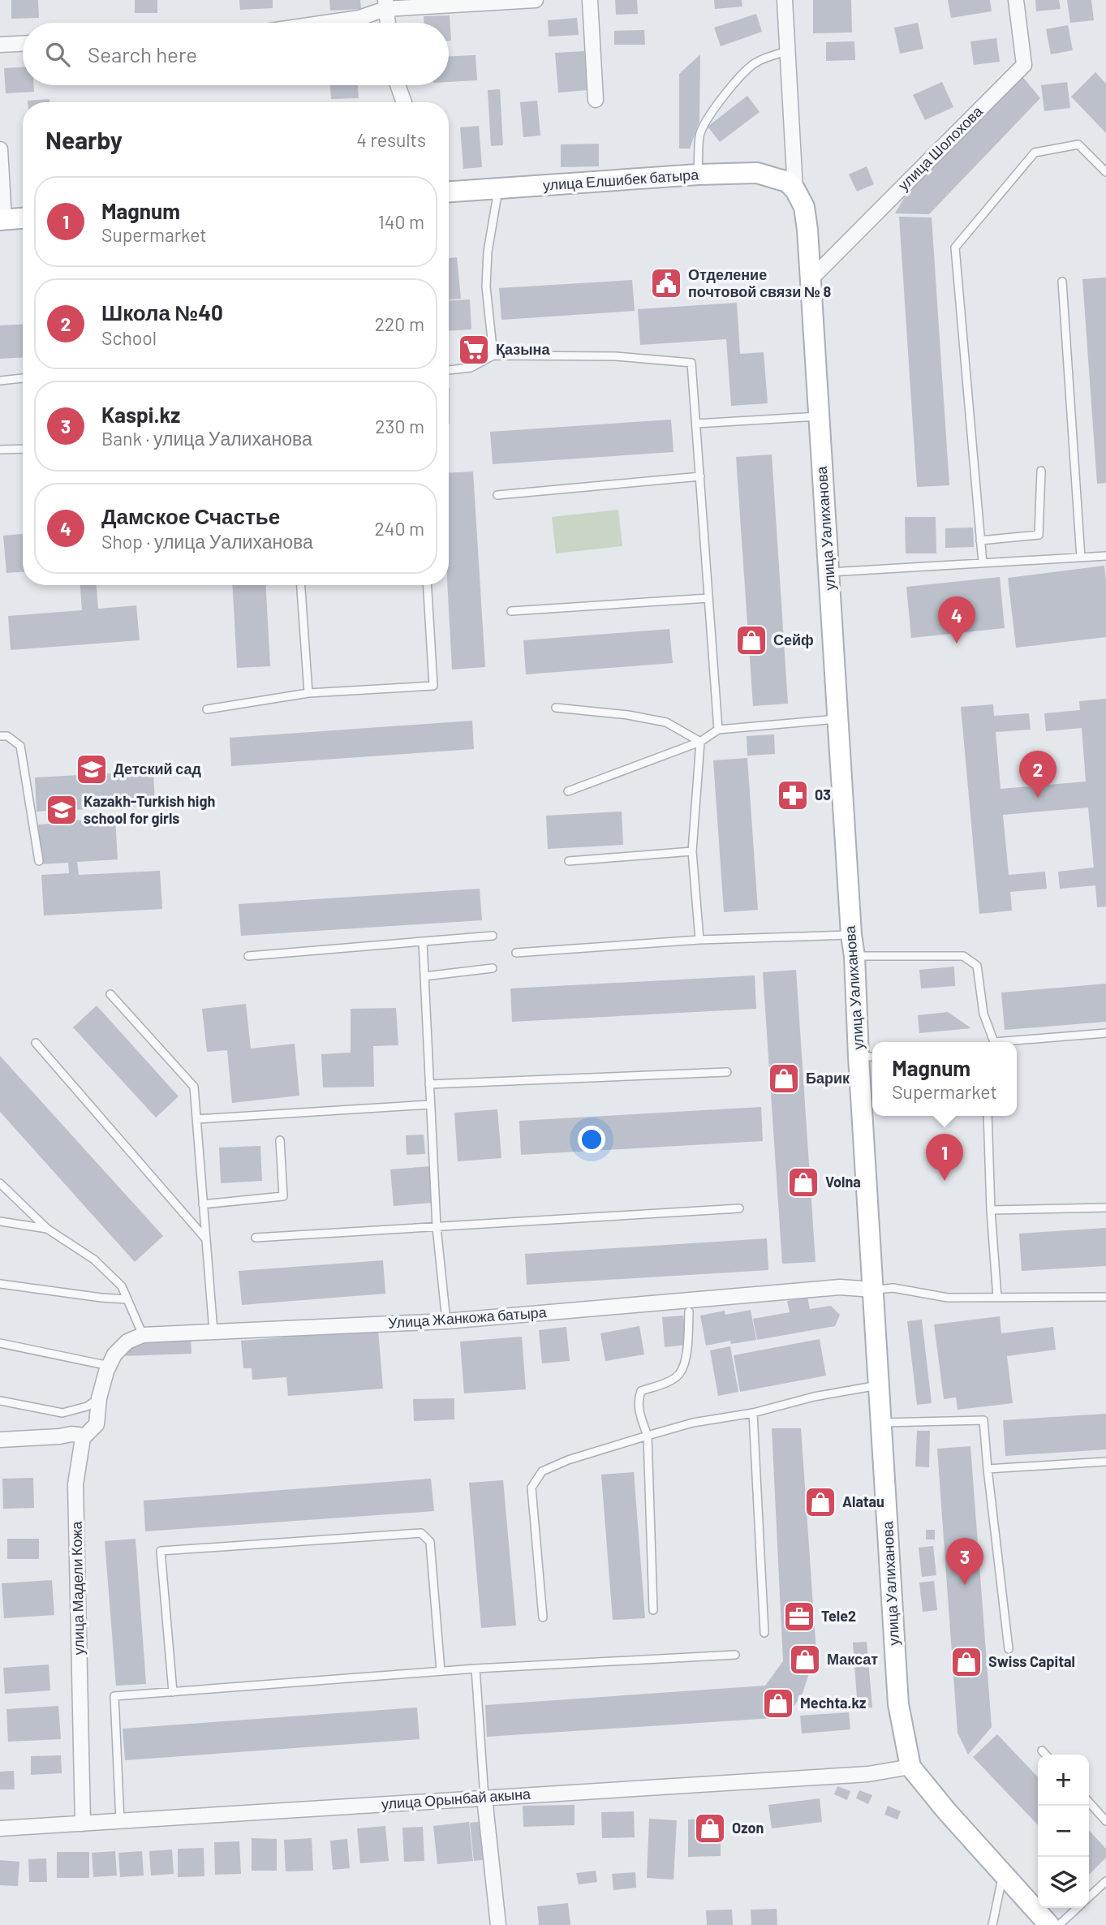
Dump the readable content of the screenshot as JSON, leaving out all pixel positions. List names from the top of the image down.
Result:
{
  "streets": {
    "main road": ["улица Елшибек батыра", "улица Уалиханова"],
    "street": [
      "улица Шолохова",
      "Улица Жанкожа батыра",
      "улица Мадели Кожа",
      "улица Орынбай акына"
    ]
  },
  "crossings": [
    ["улица Шолохова", "улица Уалиханова"],
    ["улица Елшибек батыра", "улица Уалиханова"],
    ["улица Уалиханова", "Улица Жанкожа батыра"],
    ["улица Уалиханова", "улица Орынбай акына"],
    ["Улица Жанкожа батыра", "улица Мадели Кожа"],
    ["улица Мадели Кожа", "улица Орынбай акына"]
  ],
  "places": {
    "public building": ["Отделение почтовой связи № 8"],
    "supermarket": ["Қазына"],
    "shop": [
      "Сейф",
      "Барик",
      "Volna",
      "Alatau",
      "Максат",
      "Swiss Capital",
      "Mechta.kz",
      "Ozon"
    ],
    "school or university": ["Детский сад", "Kazakh-Turkish high school for girls"],
    "pharmacy": ["03"],
    "office": ["Tele2"]
  },
  "page": {
    "search": "Search here",
    "heading": ["Nearby", "4 results"],
    "list": [
      {
        "mark": "1",
        "name": "Magnum",
        "note": "Supermarket",
        "value": "140 m"
      },
      {
        "mark": "2",
        "name": "Школа №40",
        "note": "School",
        "value": "220 m"
      },
      {
        "mark": "3",
        "name": "Kaspi.kz",
        "note": "Bank · улица Уалиханова",
        "value": "230 m"
      },
      {
        "mark": "4",
        "name": "Дамское Счастье",
        "note": "Shop · улица Уалиханова",
        "value": "240 m"
      }
    ],
    "pins": [
      "4",
      "2",
      "1",
      "3"
    ],
    "popup": ["Magnum", "Supermarket"],
    "map_buttons": ["+", "−"]
  }
}
